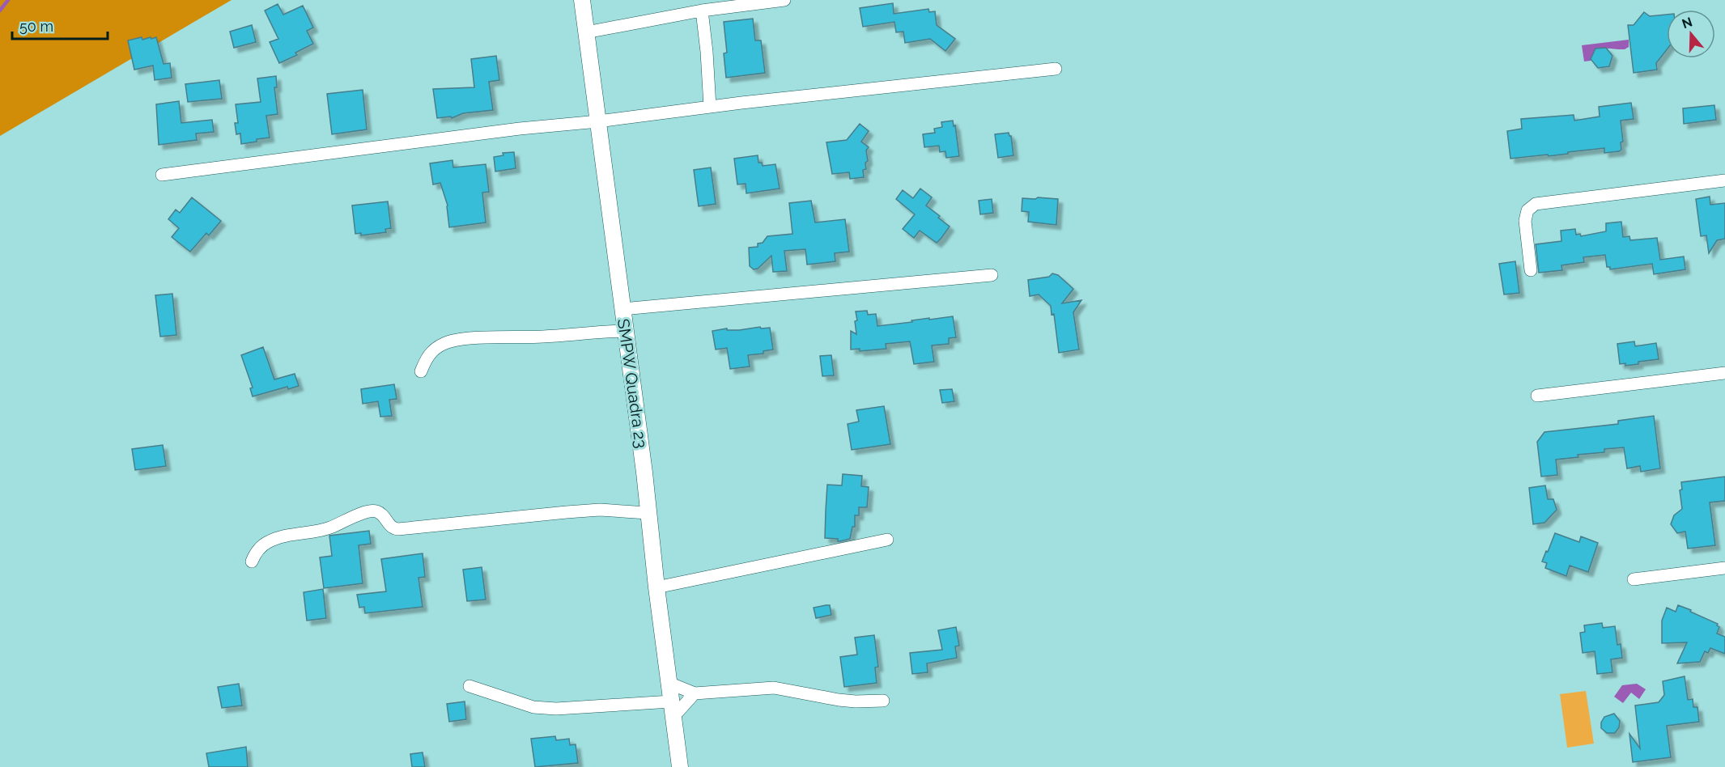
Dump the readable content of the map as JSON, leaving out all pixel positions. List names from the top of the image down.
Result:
{
  "streets": {
    "street": ["SMPW Quadra 23"]
  },
  "scale_bar": "50 m",
  "north": "top"
}
